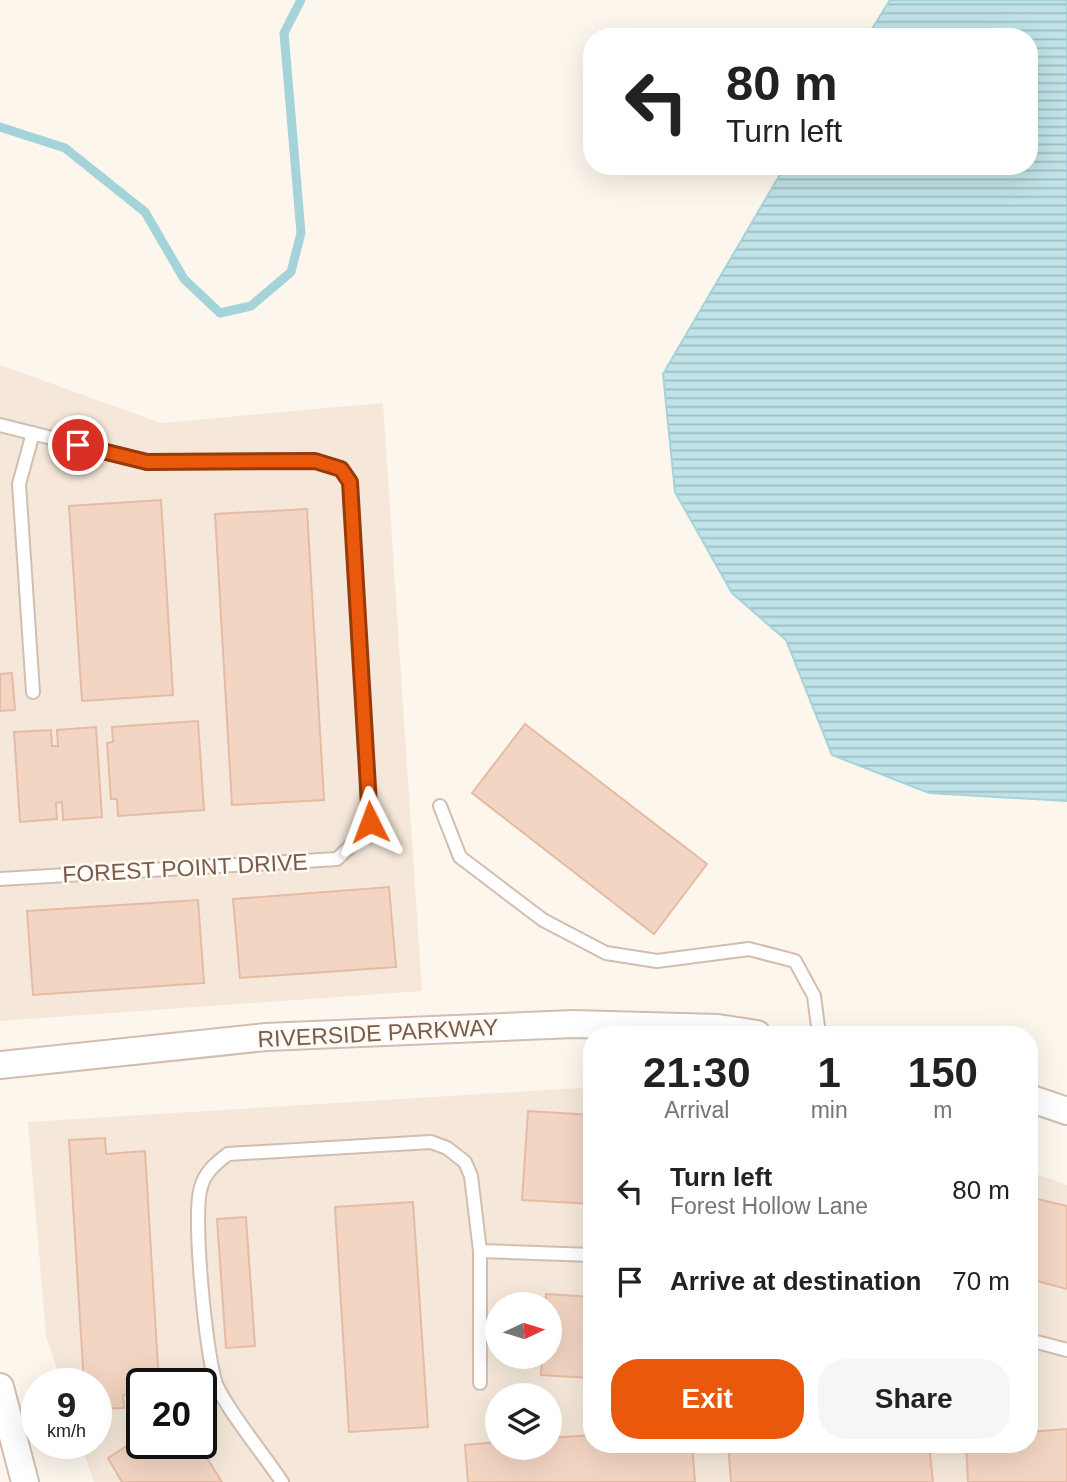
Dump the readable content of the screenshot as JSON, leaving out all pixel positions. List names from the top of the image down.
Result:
{
  "streets": {
    "street": ["RIVERSIDE PARKWAY"],
    "lane": ["FOREST POINT DRIVE"]
  },
  "north": "right",
  "page": {
    "turn": ["80 m", "Turn left"],
    "eta": [
      "21:30",
      "Arrival",
      "1",
      "min",
      "150",
      "m"
    ],
    "list": [
      {
        "name": "Turn left",
        "note": "Forest Hollow Lane",
        "value": "80 m"
      },
      {
        "name": "Arrive at destination",
        "value": "70 m"
      }
    ],
    "buttons": ["Exit", "Share"],
    "speed": "9 km/h",
    "limit": "20"
  }
}
